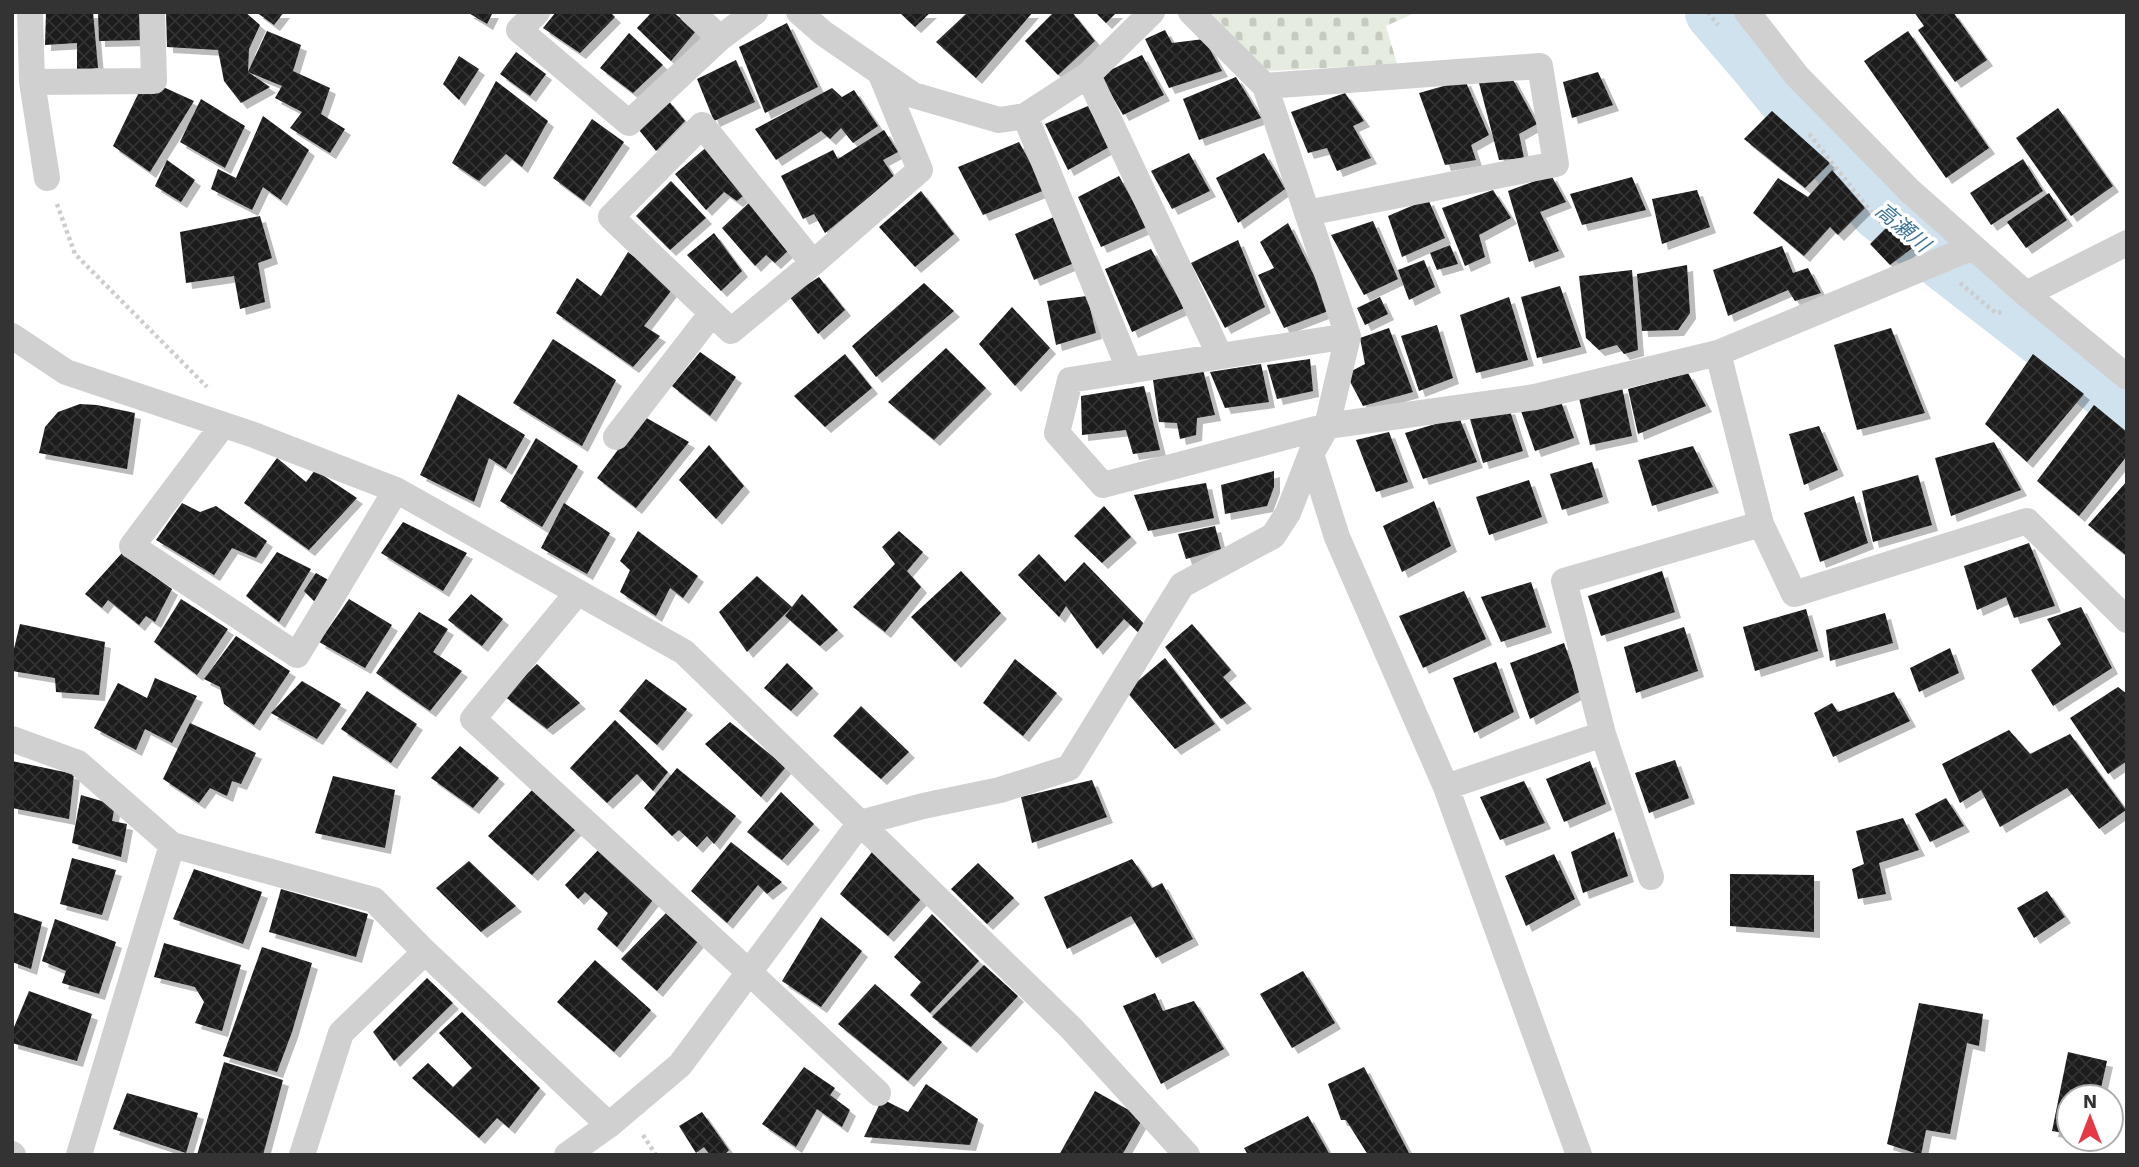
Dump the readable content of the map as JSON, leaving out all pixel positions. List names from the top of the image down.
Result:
{
  "water": ["高瀬川"],
  "north": "top"
}
